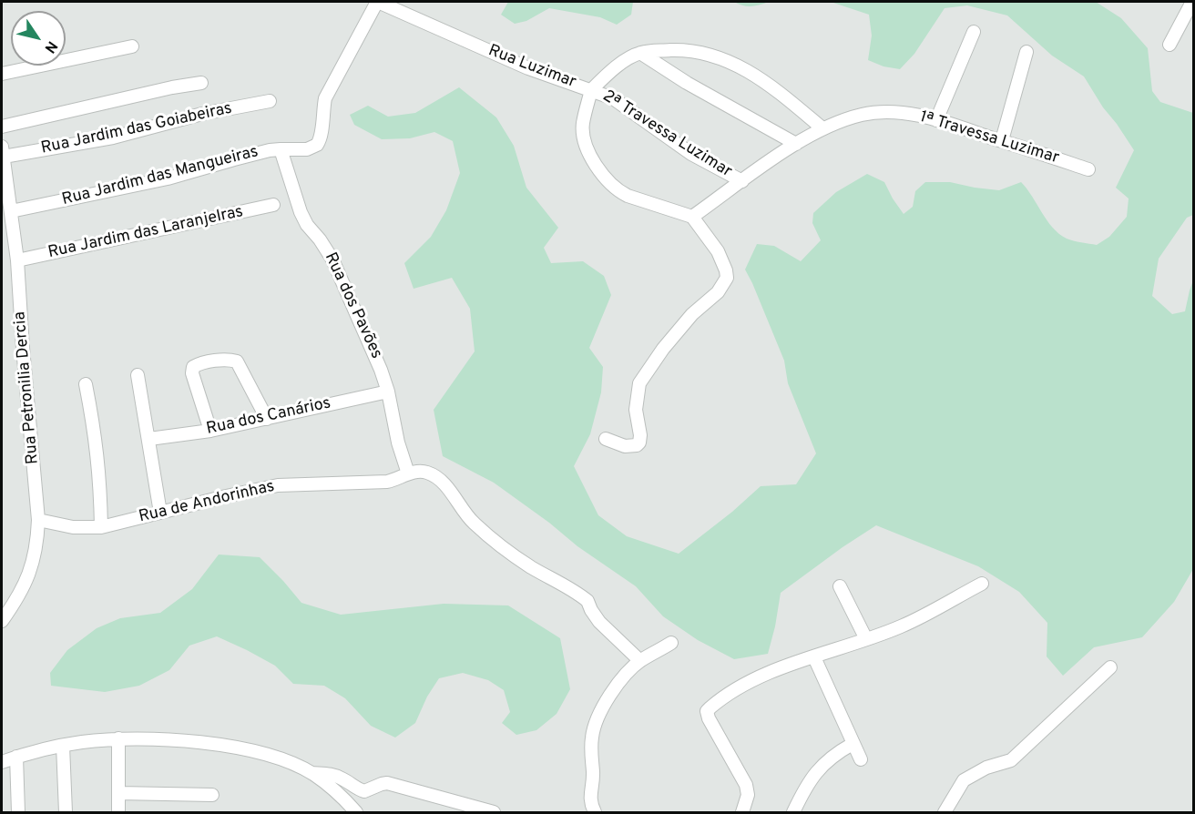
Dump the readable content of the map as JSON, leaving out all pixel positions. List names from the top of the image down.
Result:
{
  "streets": {
    "street": [
      "Rua Luzimar",
      "Rua Jardim das Goiabeiras",
      "2ª Travessa Luzimar",
      "1ª Travessa Luzimar",
      "Rua Jardim das Mangueiras",
      "Rua Jardim das Laranjelras",
      "Rua dos Pavões",
      "Rua Petronilia Dercia",
      "Rua dos Canários",
      "Rua de Andorinhas"
    ]
  },
  "crossings": [
    ["Rua Luzimar", "2ª Travessa Luzimar"],
    ["Rua Luzimar", "1ª Travessa Luzimar"],
    ["Rua Luzimar", "Rua Jardim das Mangueiras"],
    ["Rua Jardim das Goiabeiras", "Rua Petronilia Dercia"],
    ["2ª Travessa Luzimar", "1ª Travessa Luzimar"],
    ["Rua Jardim das Mangueiras", "Rua dos Pavões"],
    ["Rua Jardim das Mangueiras", "Rua Petronilia Dercia"],
    ["Rua Jardim das Laranjelras", "Rua Petronilia Dercia"],
    ["Rua dos Pavões", "Rua dos Canários"],
    ["Rua dos Pavões", "Rua de Andorinhas"],
    ["Rua Petronilia Dercia", "Rua de Andorinhas"]
  ],
  "north": "bottom right"
}
